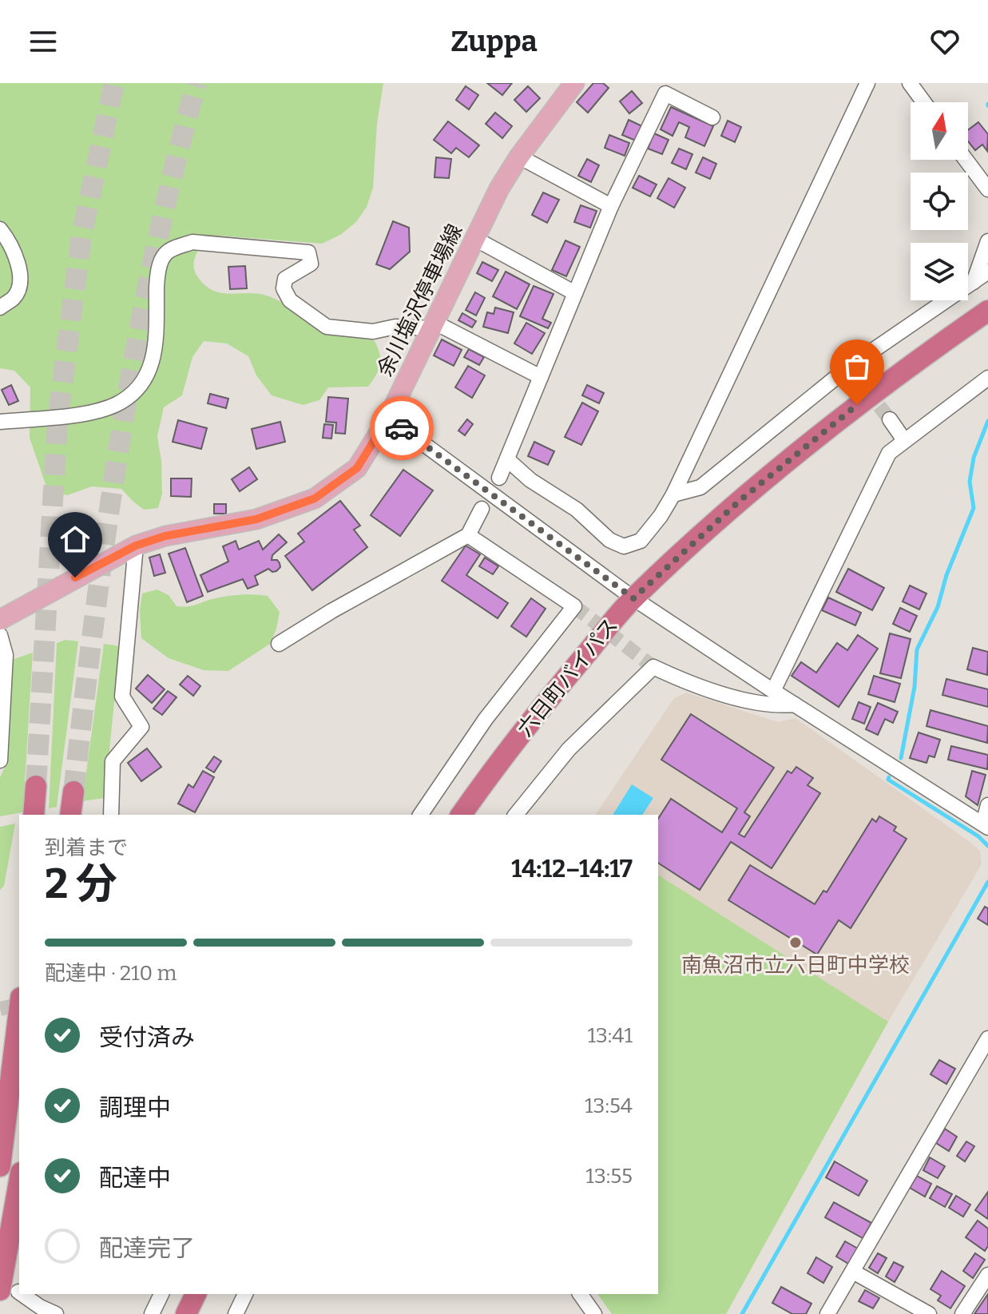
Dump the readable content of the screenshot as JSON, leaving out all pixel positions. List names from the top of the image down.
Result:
{
  "streets": {
    "highway": ["六日町バイパス"],
    "main road": ["余川塩沢停車場線"]
  },
  "places": ["南魚沼市立六日町中学校"],
  "north": "top",
  "page": {
    "header": "Zuppa",
    "heading": ["2 分", "到着まで", "14:12–14:17"],
    "bar": "配達中 · 210 m",
    "list": [
      ["受付済み", "13:41"],
      ["調理中", "13:54"],
      ["配達中", "13:55"],
      "配達完了"
    ]
  }
}
